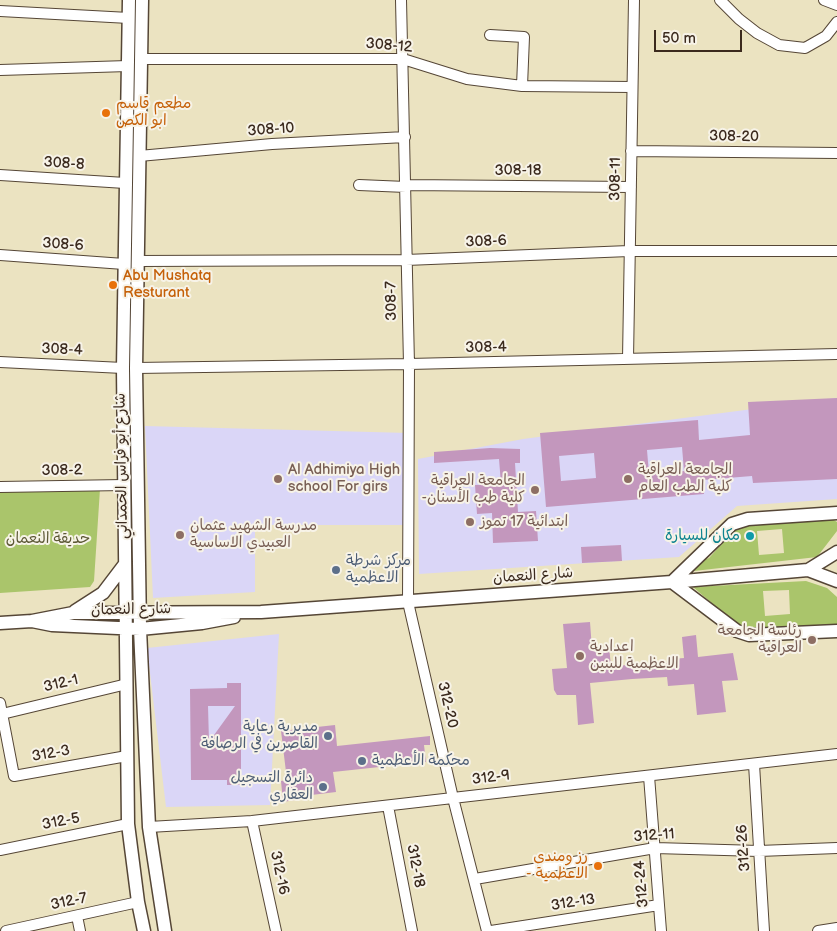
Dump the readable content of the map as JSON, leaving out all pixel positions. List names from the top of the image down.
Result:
{
  "streets": {
    "street": [
      "308-12",
      "308-10",
      "308-20",
      "308-8",
      "308-18",
      "308-11",
      "308-6",
      "308-7",
      "308-4",
      "شارع أبو فراس الحمداني",
      "308-2",
      "شارع النعمان",
      "312-1",
      "312-20",
      "312-3",
      "312-9",
      "312-5",
      "312-11",
      "312-26",
      "312-18",
      "312-16",
      "312-24",
      "312-7",
      "312-13"
    ]
  },
  "crossings": [
    ["308-12", "308-11"],
    ["308-12", "308-7"],
    ["308-12", "شارع أبو فراس الحمداني"],
    ["308-10", "308-7"],
    ["308-10", "شارع أبو فراس الحمداني"],
    ["308-20", "308-11"],
    ["308-8", "شارع أبو فراس الحمداني"],
    ["308-18", "308-11"],
    ["308-18", "308-7"],
    ["308-11", "308-6"],
    ["308-11", "308-4"],
    ["308-6", "308-7"],
    ["308-6", "شارع أبو فراس الحمداني"],
    ["308-7", "308-4"],
    ["308-7", "شارع النعمان"],
    ["308-7", "312-20"],
    ["308-4", "شارع أبو فراس الحمداني"],
    ["شارع أبو فراس الحمداني", "308-2"],
    ["شارع أبو فراس الحمداني", "شارع النعمان"],
    ["شارع أبو فراس الحمداني", "312-1"],
    ["شارع أبو فراس الحمداني", "312-3"],
    ["شارع أبو فراس الحمداني", "312-9"],
    ["شارع أبو فراس الحمداني", "312-5"],
    ["شارع أبو فراس الحمداني", "312-7"],
    ["شارع النعمان", "312-20"],
    ["312-1", "312-3"],
    ["312-20", "312-9"],
    ["312-20", "312-11"],
    ["312-9", "312-26"],
    ["312-9", "312-18"],
    ["312-9", "312-16"],
    ["312-9", "312-24"],
    ["312-11", "312-26"],
    ["312-11", "312-24"],
    ["312-24", "312-13"]
  ],
  "parks": ["حديقة النعمان"],
  "places": [
    "مطعم قاسم ابو الكص",
    "Abu Mushatq Resturant",
    "Al Adhimiya High school For girs",
    "الجامعة العراقية كلية الطب العام",
    "الجامعة العراقية -كلية طب الأسنان",
    "ابتدائية 17 تموز",
    "مدرسة الشهيد عثمان العبيدي الاساسية",
    "مكان للسيارة",
    "مركز شرطة الاعظمية",
    "رئاسة الجامعة العراقية",
    "اعدادية الاعظمية للبنين",
    "مديرية رعاية القاصرين في الرصافة",
    "محكمة الأعظمية",
    "دائرة التسجيل العقاري",
    "رز ومندي - الاعظمية"
  ],
  "scale_bar": "50 m"
}
